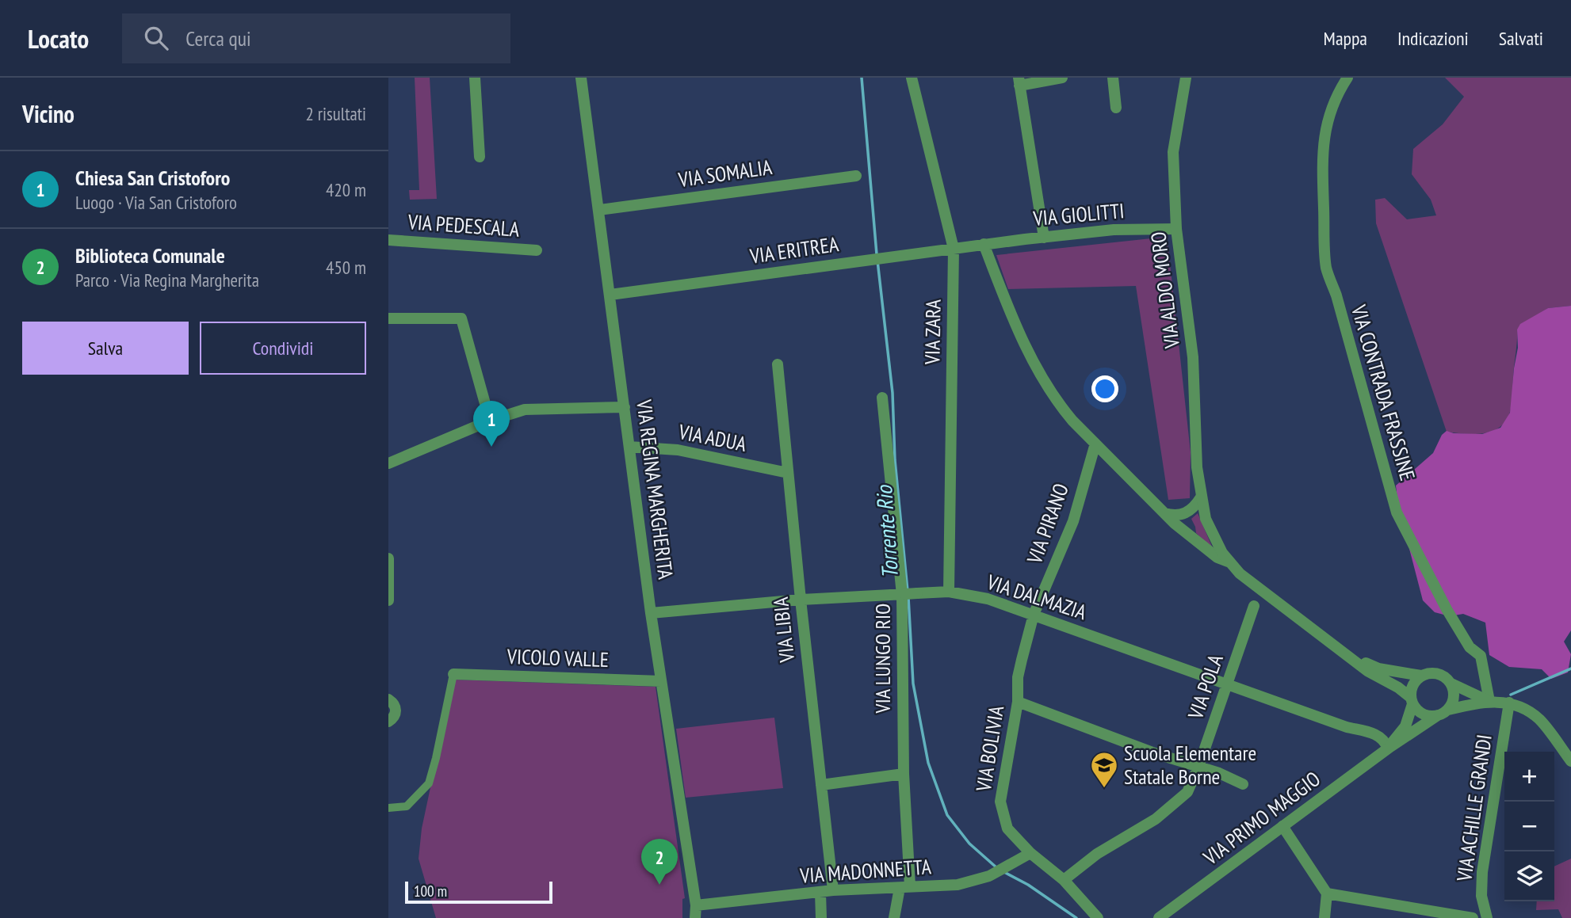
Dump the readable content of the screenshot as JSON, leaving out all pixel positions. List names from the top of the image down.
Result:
{
  "streets": {
    "street": [
      "VIA SOMALIA",
      "VIA GIOLITTI",
      "VIA PEDESCALA",
      "VIA ERITREA",
      "VIA ALDO MORO",
      "VIA ZARA",
      "VIA CONTRADA FRASSINE",
      "VIA ADUA",
      "VIA REGINA MARGHERITA",
      "VIA PIRANO",
      "VIA DALMAZIA",
      "VIA LIBIA",
      "VICOLO VALLE",
      "VIA LUNGO RIO",
      "VIA POLA",
      "VIA BOLIVIA",
      "VIA ACHILLE GRANDI",
      "VIA PRIMO MAGGIO",
      "VIA MADONNETTA"
    ]
  },
  "crossings": [
    ["VIA SOMALIA", "VIA REGINA MARGHERITA"],
    ["VIA GIOLITTI", "VIA ERITREA"],
    ["VIA GIOLITTI", "VIA ALDO MORO"],
    ["VIA ERITREA", "VIA ZARA"],
    ["VIA ERITREA", "VIA REGINA MARGHERITA"],
    ["VIA ZARA", "VIA DALMAZIA"],
    ["VIA ADUA", "VIA REGINA MARGHERITA"],
    ["VIA ADUA", "VIA LIBIA"],
    ["VIA REGINA MARGHERITA", "VIA DALMAZIA"],
    ["VIA REGINA MARGHERITA", "VICOLO VALLE"],
    ["VIA REGINA MARGHERITA", "VIA MADONNETTA"],
    ["VIA PIRANO", "VIA DALMAZIA"],
    ["VIA PIRANO", "VIA BOLIVIA"],
    ["VIA DALMAZIA", "VIA LIBIA"],
    ["VIA DALMAZIA", "VIA LUNGO RIO"],
    ["VIA DALMAZIA", "VIA POLA"],
    ["VIA DALMAZIA", "VIA BOLIVIA"],
    ["VIA DALMAZIA", "VIA PRIMO MAGGIO"],
    ["VIA LIBIA", "VIA MADONNETTA"],
    ["VIA LUNGO RIO", "VIA MADONNETTA"],
    ["VIA POLA", "VIA BOLIVIA"],
    ["VIA BOLIVIA", "VIA MADONNETTA"]
  ],
  "water": ["Torrente Rio"],
  "places": {
    "school or university": ["Scuola Elementare Statale Borne"]
  },
  "scale_bar": "100 m",
  "page": {
    "header": "Locato",
    "search": "Cerca qui",
    "nav": ["Mappa", "Indicazioni", "Salvati"],
    "heading": ["Vicino", "2 risultati"],
    "list": [
      {
        "mark": "1",
        "name": "Chiesa San Cristoforo",
        "note": "Luogo · Via San Cristoforo",
        "value": "420 m"
      },
      {
        "mark": "2",
        "name": "Biblioteca Comunale",
        "note": "Parco · Via Regina Margherita",
        "value": "450 m"
      }
    ],
    "buttons": ["Salva", "Condividi"],
    "pins": ["1", "2"],
    "map_buttons": ["+", "−"],
    "scale": "100 m"
  }
}
